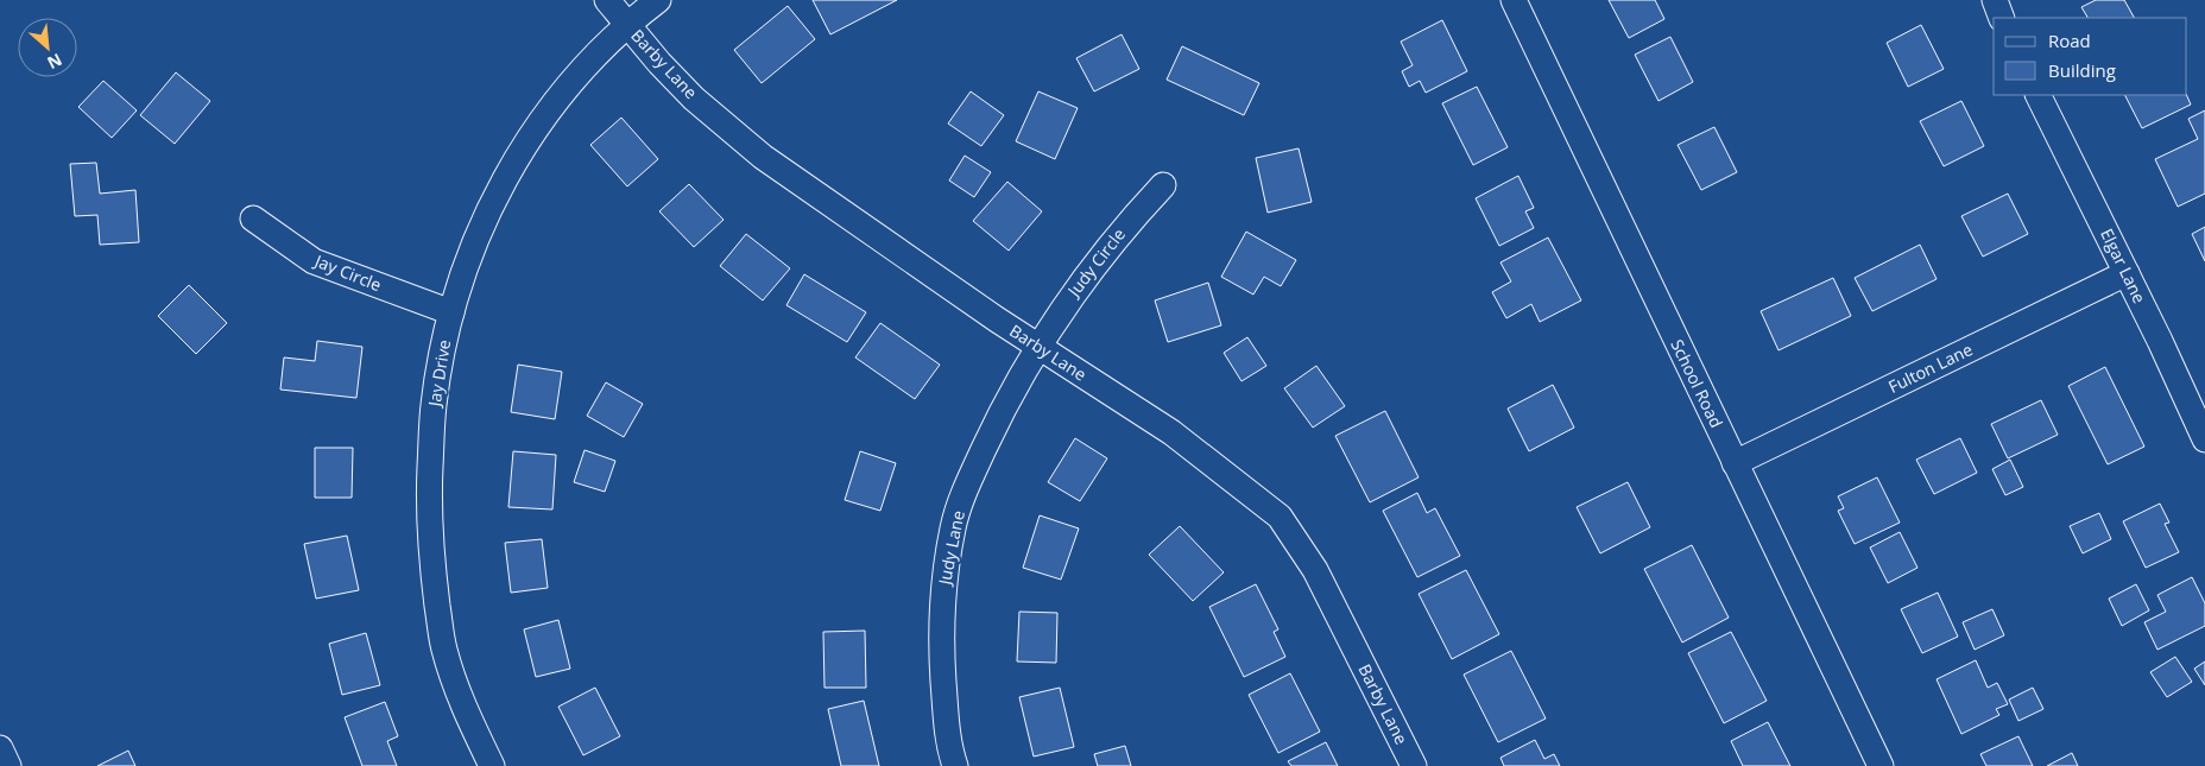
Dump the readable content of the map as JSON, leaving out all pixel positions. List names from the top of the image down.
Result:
{
  "streets": {
    "street": [
      "Barby Lane",
      "Judy Circle",
      "Elgar Lane",
      "Jay Circle",
      "Fulton Lane",
      "Jay Drive",
      "School Road",
      "Judy Lane"
    ]
  },
  "crossings": [
    ["Barby Lane", "Judy Circle"],
    ["Barby Lane", "Jay Drive"],
    ["Barby Lane", "Judy Lane"],
    ["Judy Circle", "Judy Lane"],
    ["Elgar Lane", "Fulton Lane"],
    ["Jay Circle", "Jay Drive"],
    ["Fulton Lane", "School Road"]
  ],
  "legend": ["Road", "Building"],
  "north": "bottom right"
}
